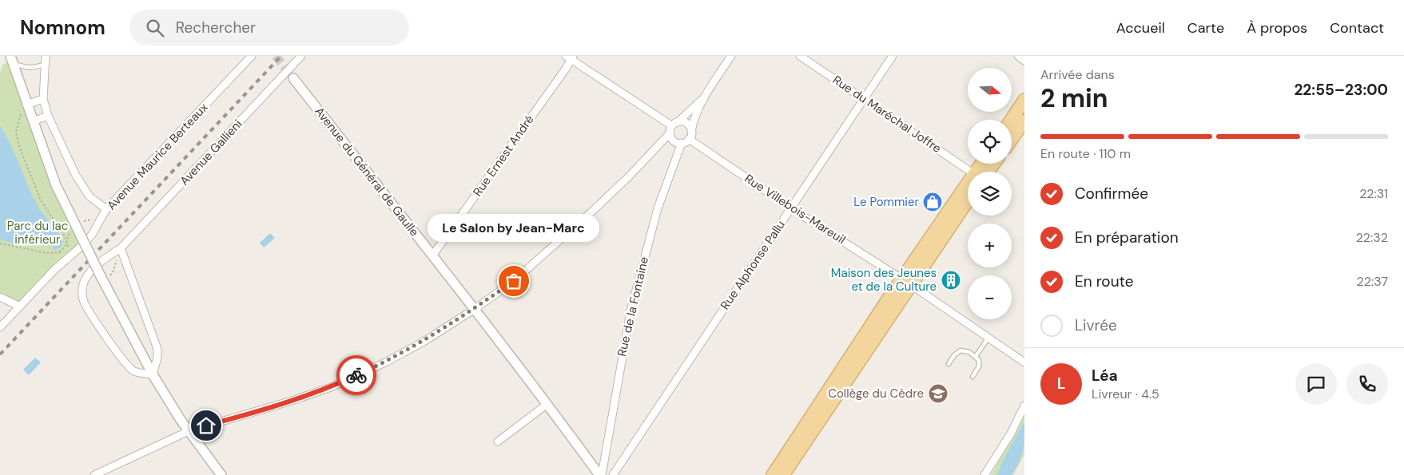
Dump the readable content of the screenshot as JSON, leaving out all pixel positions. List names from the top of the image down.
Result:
{
  "streets": {
    "street": [
      "Rue du Maréchal Joffre",
      "Avenue Gallieni",
      "Rue Ernest André",
      "Avenue Maurice Berteaux",
      "Avenue du Général de Gaulle",
      "Rue Villebois-Mareuil",
      "Rue Alphonse Pallu",
      "Rue de la Fontaine"
    ]
  },
  "crossings": [
    ["Rue du Maréchal Joffre", "Rue Alphonse Pallu"],
    ["Rue Ernest André", "Avenue du Général de Gaulle"],
    ["Avenue du Général de Gaulle", "Rue de la Fontaine"],
    ["Rue Villebois-Mareuil", "Rue Alphonse Pallu"],
    ["Rue Villebois-Mareuil", "Rue de la Fontaine"]
  ],
  "parks": ["Parc du lac inférieur"],
  "places": {
    "shop": ["Le Pommier"],
    "building": ["Maison des Jeunes et de la Culture"],
    "other": ["Le Salon by Jean-Marc"],
    "school or university": ["Collège du Cèdre"]
  },
  "north": "right",
  "page": {
    "header": "Nomnom",
    "search": "Rechercher",
    "nav": [
      "Accueil",
      "Carte",
      "À propos",
      "Contact"
    ],
    "heading": ["2 min", "Arrivée dans", "22:55–23:00"],
    "panel": ["Léa", "Livreur · 4.5"],
    "map_buttons": ["+", "−"],
    "bar": "En route · 110 m",
    "list": [
      ["Confirmée", "22:31"],
      ["En préparation", "22:32"],
      ["En route", "22:37"],
      "Livrée"
    ],
    "bubble": "Le Salon by Jean-Marc",
    "round": "L"
  }
}
